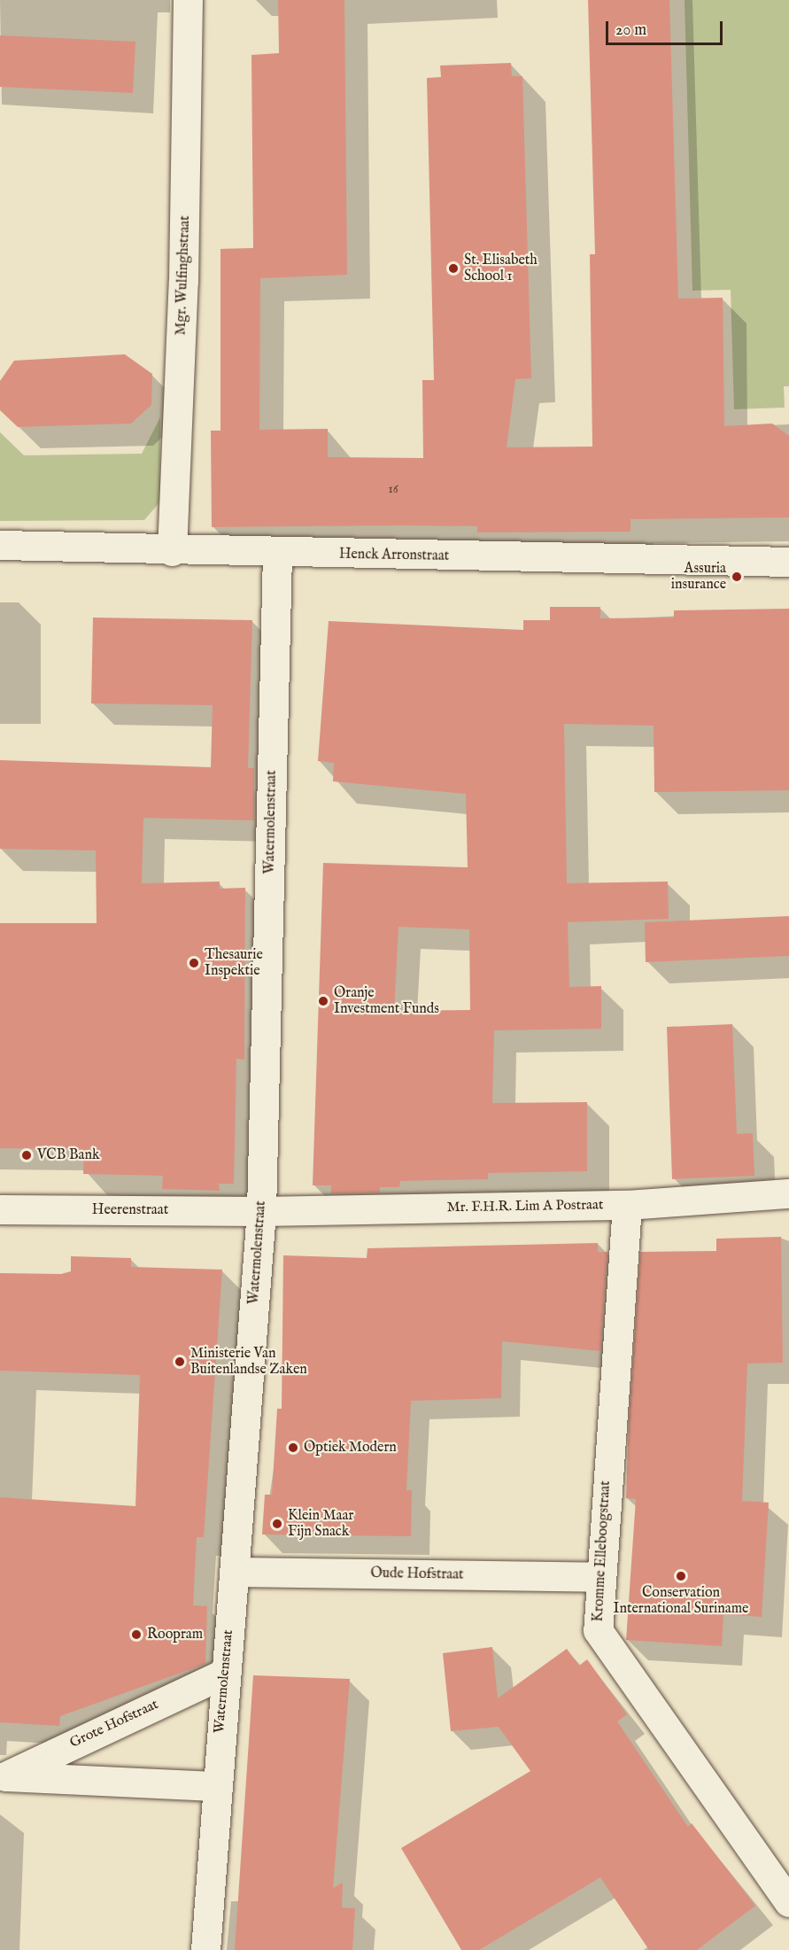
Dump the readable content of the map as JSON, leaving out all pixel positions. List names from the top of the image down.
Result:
{
  "streets": {
    "street": [
      "Mgr. Wulfinghstraat",
      "Henck Arronstraat",
      "Watermolenstraat",
      "Mr. F.H.R. Lim A Postraat",
      "Heerenstraat",
      "Kromme Elleboogstraat",
      "Oude Hofstraat",
      "Grote Hofstraat"
    ]
  },
  "crossings": [
    ["Mgr. Wulfinghstraat", "Henck Arronstraat"],
    ["Henck Arronstraat", "Watermolenstraat"],
    ["Watermolenstraat", "Mr. F.H.R. Lim A Postraat"],
    ["Watermolenstraat", "Heerenstraat"],
    ["Watermolenstraat", "Oude Hofstraat"],
    ["Watermolenstraat", "Grote Hofstraat"],
    ["Mr. F.H.R. Lim A Postraat", "Heerenstraat"],
    ["Mr. F.H.R. Lim A Postraat", "Kromme Elleboogstraat"],
    ["Kromme Elleboogstraat", "Oude Hofstraat"]
  ],
  "places": [
    "St. Elisabeth School 1",
    "Assuria insurance",
    "Thesaurie Inspektie",
    "Oranje Investment Funds",
    "VCB Bank",
    "Ministerie Van Buitenlandse Zaken",
    "Optiek Modern",
    "Klein Maar Fijn Snack",
    "Conservation International Suriname",
    "Roopram"
  ],
  "house_numbers": ["16"],
  "scale_bar": "20 m"
}
